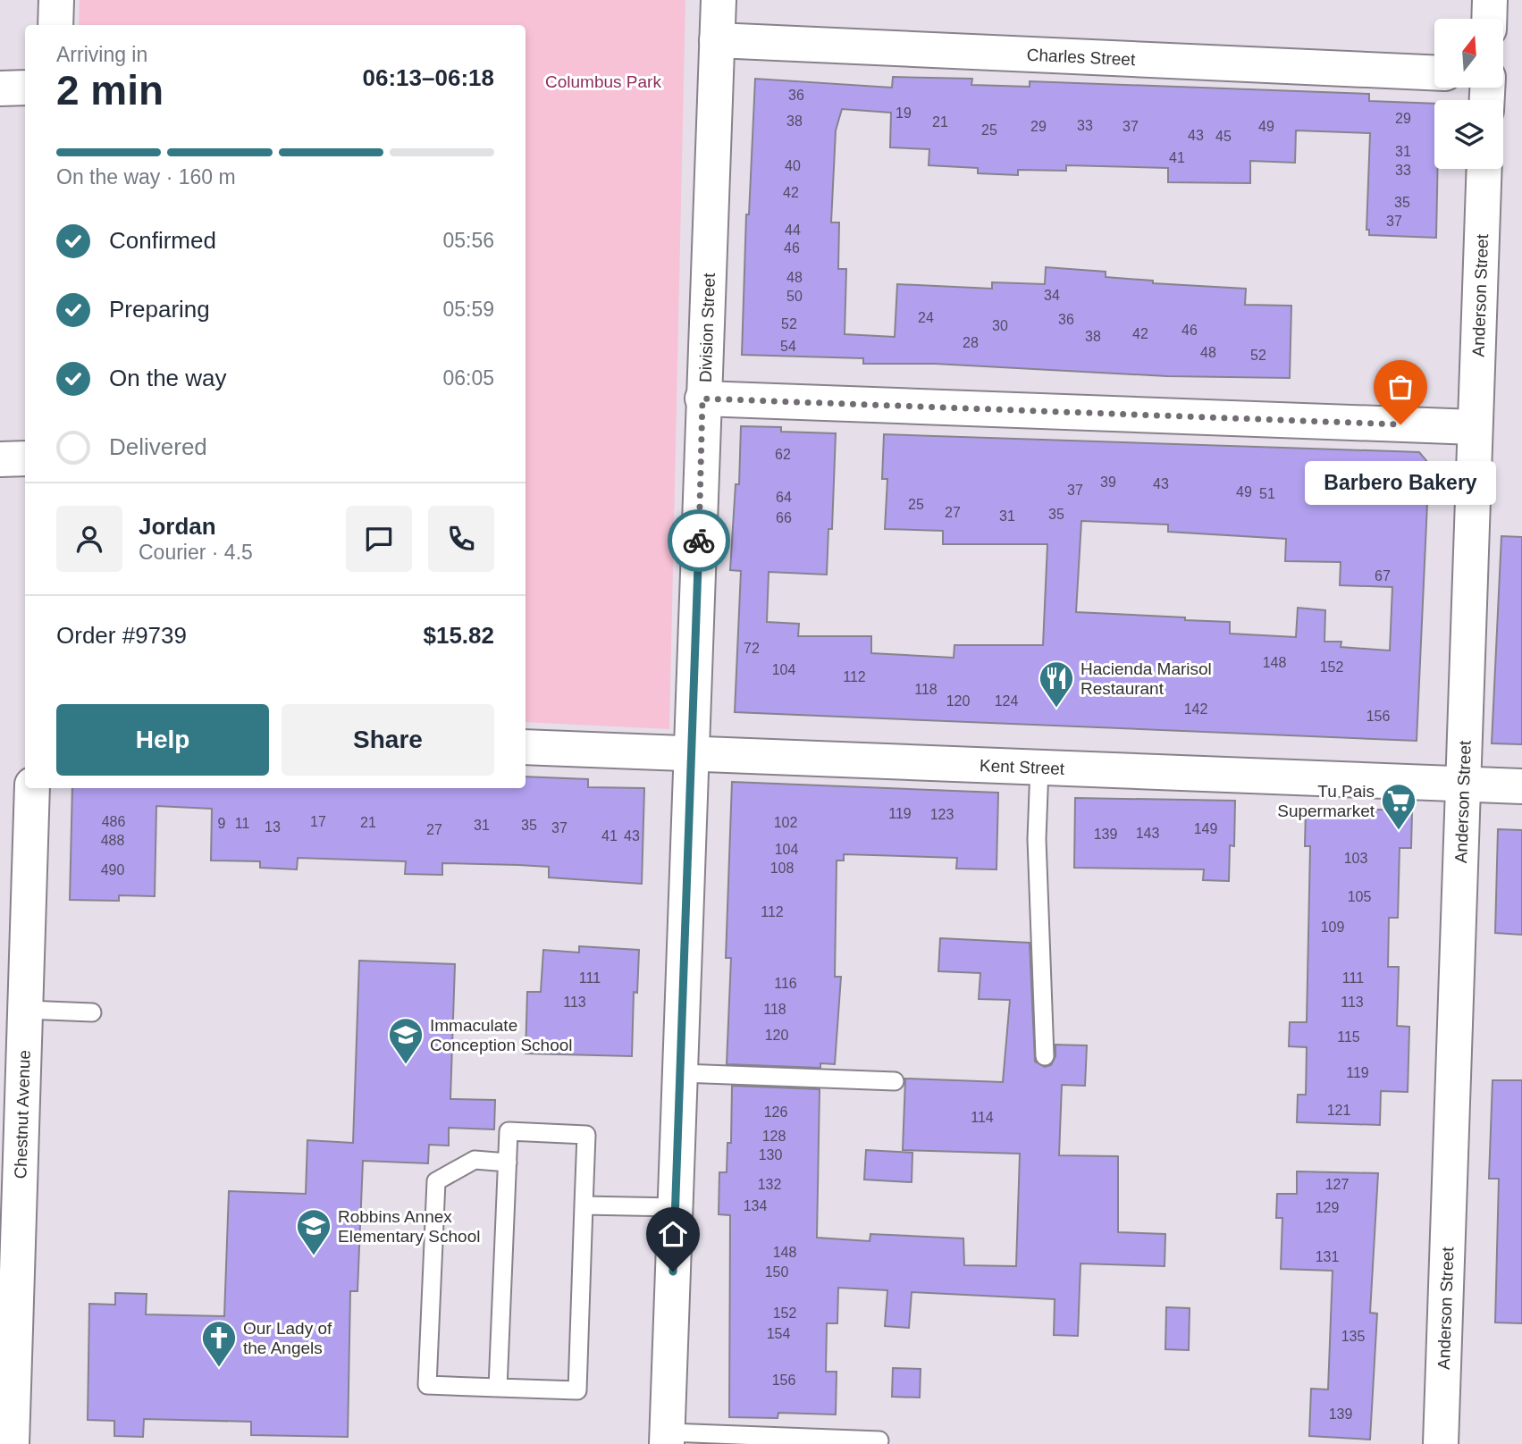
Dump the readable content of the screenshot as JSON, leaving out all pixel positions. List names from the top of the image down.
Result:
{
  "streets": {
    "street": [
      "Charles Street",
      "Anderson Street",
      "Division Street",
      "Kent Street",
      "Chestnut Avenue"
    ]
  },
  "crossings": [
    ["Charles Street", "Division Street"],
    ["Anderson Street", "Kent Street"],
    ["Division Street", "Kent Street"]
  ],
  "parks": ["Columbus Park"],
  "places": {
    "other": ["Barbero Bakery"],
    "restaurant": ["Hacienda Marisol Restaurant"],
    "supermarket": ["Tu Pais Supermarket"],
    "school or university": ["Immaculate Conception School", "Robbins Annex Elementary School"],
    "church": ["Our Lady of the Angels"]
  },
  "house_numbers": [
    "36",
    "19",
    "29",
    "38",
    "21",
    "33",
    "29",
    "37",
    "49",
    "25",
    "43",
    "45",
    "31",
    "41",
    "40",
    "33",
    "42",
    "35",
    "37",
    "44",
    "46",
    "48",
    "34",
    "50",
    "24",
    "36",
    "52",
    "30",
    "46",
    "42",
    "38",
    "28",
    "54",
    "48",
    "52",
    "62",
    "39",
    "43",
    "37",
    "49",
    "51",
    "64",
    "25",
    "27",
    "35",
    "31",
    "66",
    "67",
    "72",
    "148",
    "152",
    "104",
    "112",
    "118",
    "120",
    "124",
    "142",
    "156",
    "119",
    "123",
    "486",
    "17",
    "21",
    "102",
    "9",
    "11",
    "31",
    "35",
    "13",
    "37",
    "149",
    "27",
    "143",
    "139",
    "41",
    "43",
    "488",
    "104",
    "103",
    "108",
    "490",
    "105",
    "112",
    "109",
    "111",
    "111",
    "116",
    "113",
    "113",
    "118",
    "120",
    "115",
    "119",
    "121",
    "126",
    "114",
    "128",
    "130",
    "132",
    "127",
    "134",
    "129",
    "148",
    "131",
    "150",
    "152",
    "154",
    "135",
    "156",
    "139"
  ],
  "north": "top",
  "page": {
    "heading": ["2 min", "Arriving in", "06:13–06:18"],
    "panel": [
      "Jordan",
      "Courier · 4.5",
      "Order #9739",
      "$15.82"
    ],
    "bar": "On the way · 160 m",
    "list": [
      ["Confirmed", "05:56"],
      ["Preparing", "05:59"],
      ["On the way", "06:05"],
      "Delivered"
    ],
    "bubble": "Barbero Bakery",
    "buttons": ["Help", "Share"]
  }
}
